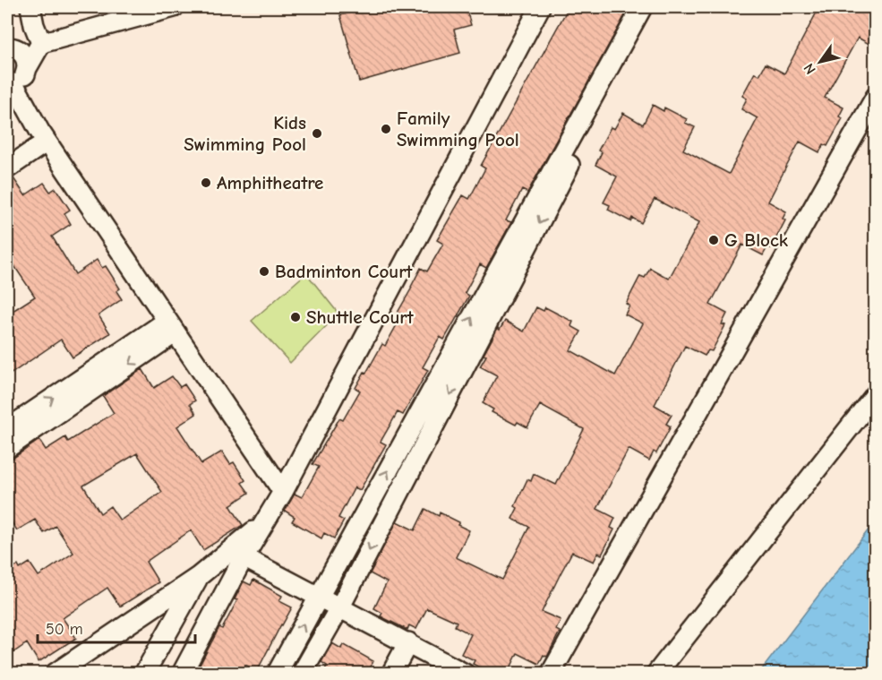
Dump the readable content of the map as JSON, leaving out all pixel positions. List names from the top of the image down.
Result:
{
  "places": [
    "Family Swimming Pool",
    "Kids Swimming Pool",
    "Amphitheatre",
    "G Block",
    "Badminton Court",
    "Shuttle Court"
  ],
  "scale_bar": "50 m",
  "north": "bottom left"
}
